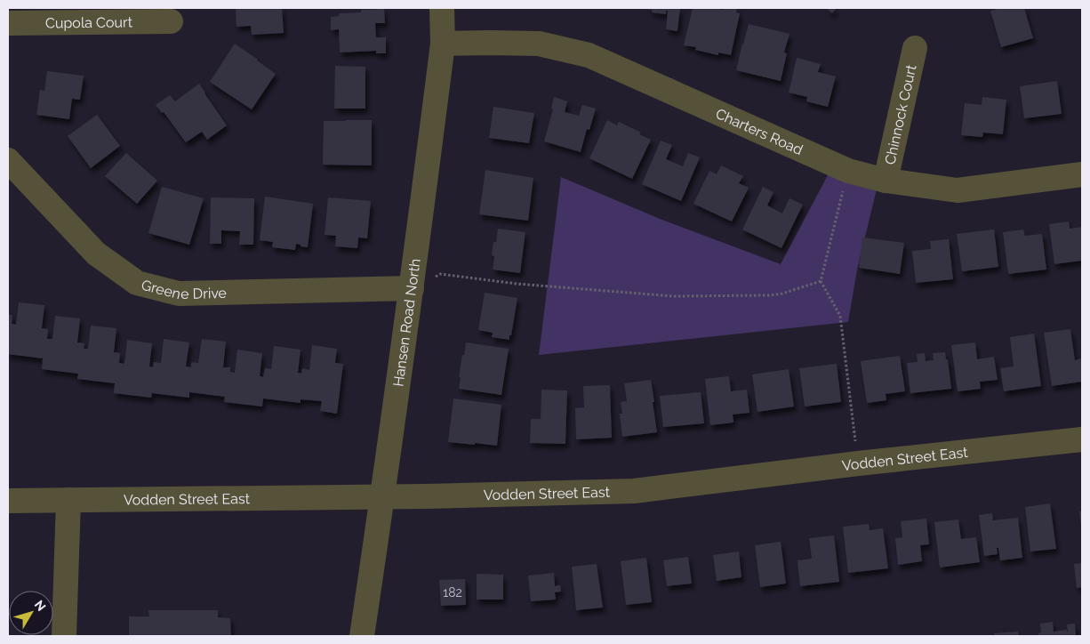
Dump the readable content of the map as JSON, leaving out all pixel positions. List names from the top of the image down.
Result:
{
  "streets": {
    "street": [
      "Cupola Court",
      "Chinnock Court",
      "Charters Road",
      "Greene Drive",
      "Hansen Road North",
      "Vodden Street East"
    ]
  },
  "crossings": [
    ["Chinnock Court", "Charters Road"],
    ["Charters Road", "Hansen Road North"],
    ["Greene Drive", "Hansen Road North"],
    ["Hansen Road North", "Vodden Street East"]
  ],
  "house_numbers": ["182"],
  "north": "top right"
}
